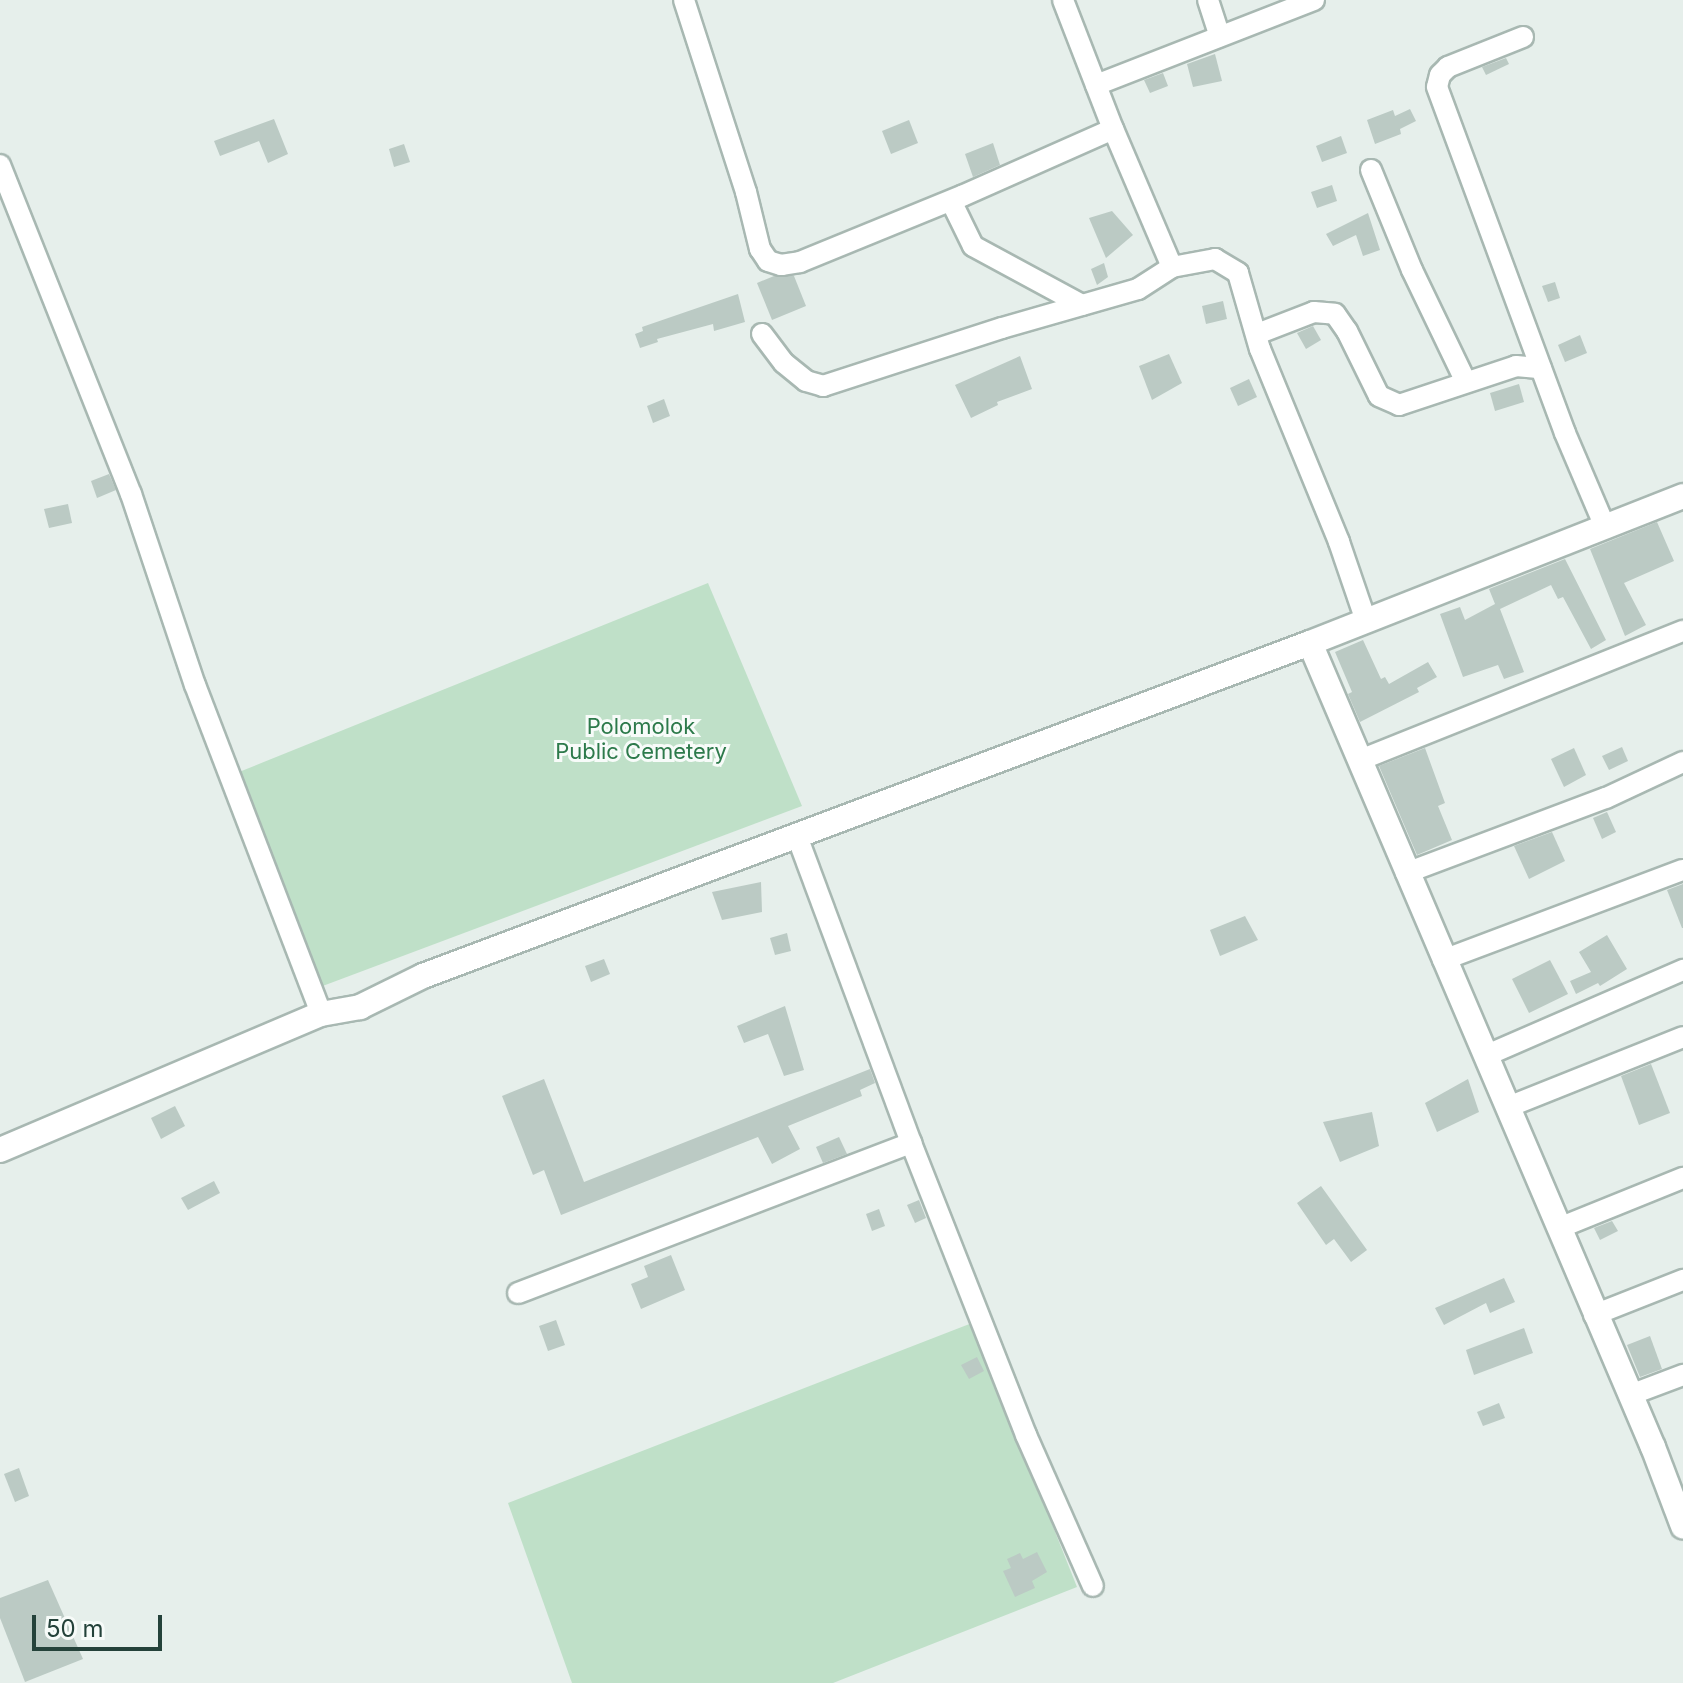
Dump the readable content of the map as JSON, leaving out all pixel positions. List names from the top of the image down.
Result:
{
  "parks": ["Polomolok Public Cemetery"],
  "scale_bar": "50 m"
}
